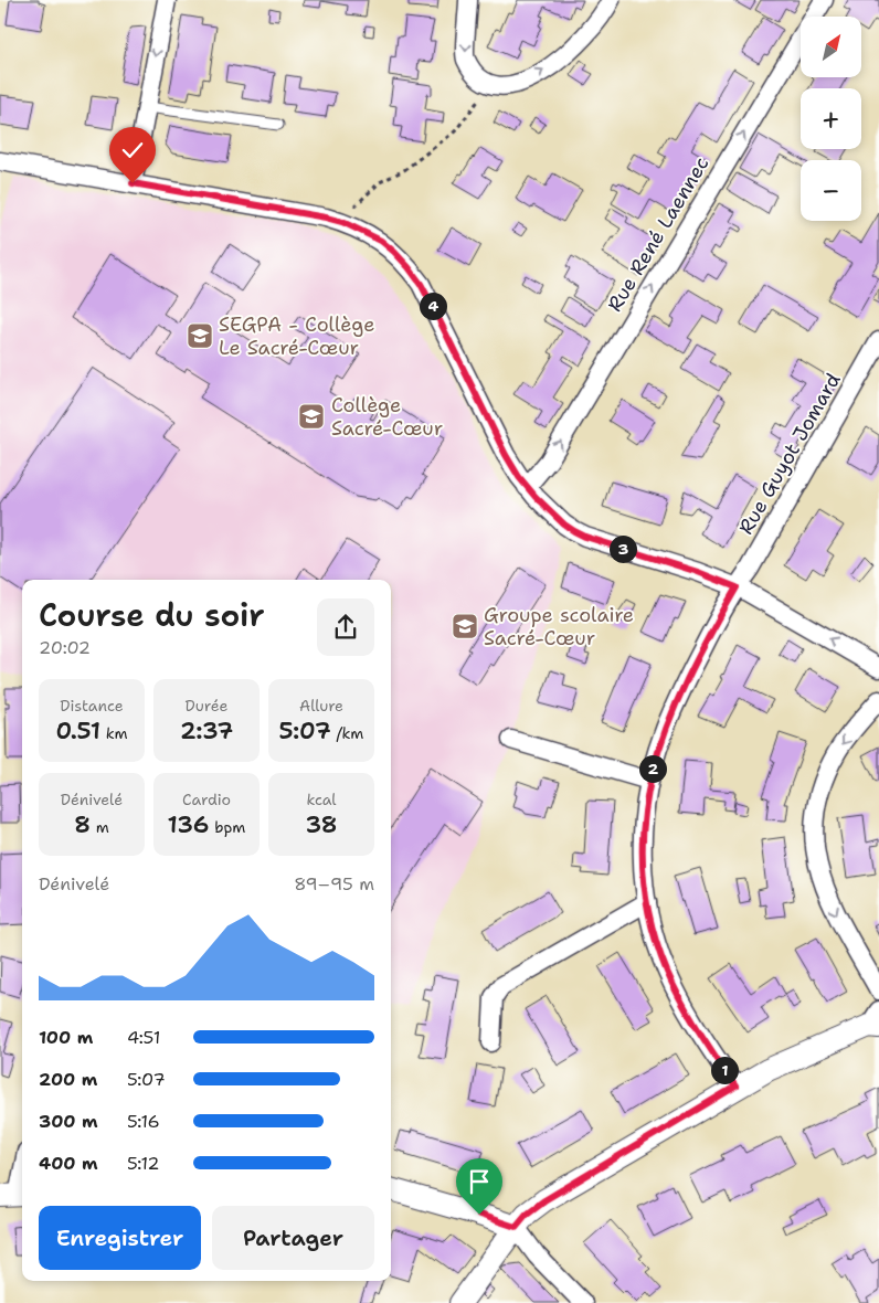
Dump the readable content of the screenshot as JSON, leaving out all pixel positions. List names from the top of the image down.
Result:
{
  "streets": {
    "street": ["Rue René Laennec", "Rue Guyot Jomard"]
  },
  "one_way": ["Rue René Laennec"],
  "places": {
    "school or university": ["SEGPA - Collège Le Sacré-Cœur", "Collège Sacré-Cœur", "Groupe scolaire Sacré-Cœur"]
  },
  "north": "top right",
  "page": {
    "map_buttons": ["+", "−"],
    "pins": [
      "4",
      "3",
      "2",
      "1"
    ],
    "heading": ["Course du soir", "20:02"],
    "stats": [
      ["Distance", "0.51 km"],
      ["Durée", "2:37"],
      ["Allure", "5:07 /km"],
      ["Dénivelé", "8 m"],
      ["Cardio", "136 bpm"],
      ["kcal", "38"]
    ],
    "chart": ["Dénivelé", "89–95 m"],
    "list": [
      {
        "name": "100 m",
        "note": "4:51"
      },
      {
        "name": "200 m",
        "note": "5:07"
      },
      {
        "name": "300 m",
        "note": "5:16"
      },
      {
        "name": "400 m",
        "note": "5:12"
      }
    ],
    "buttons": ["Enregistrer", "Partager"]
  }
}
